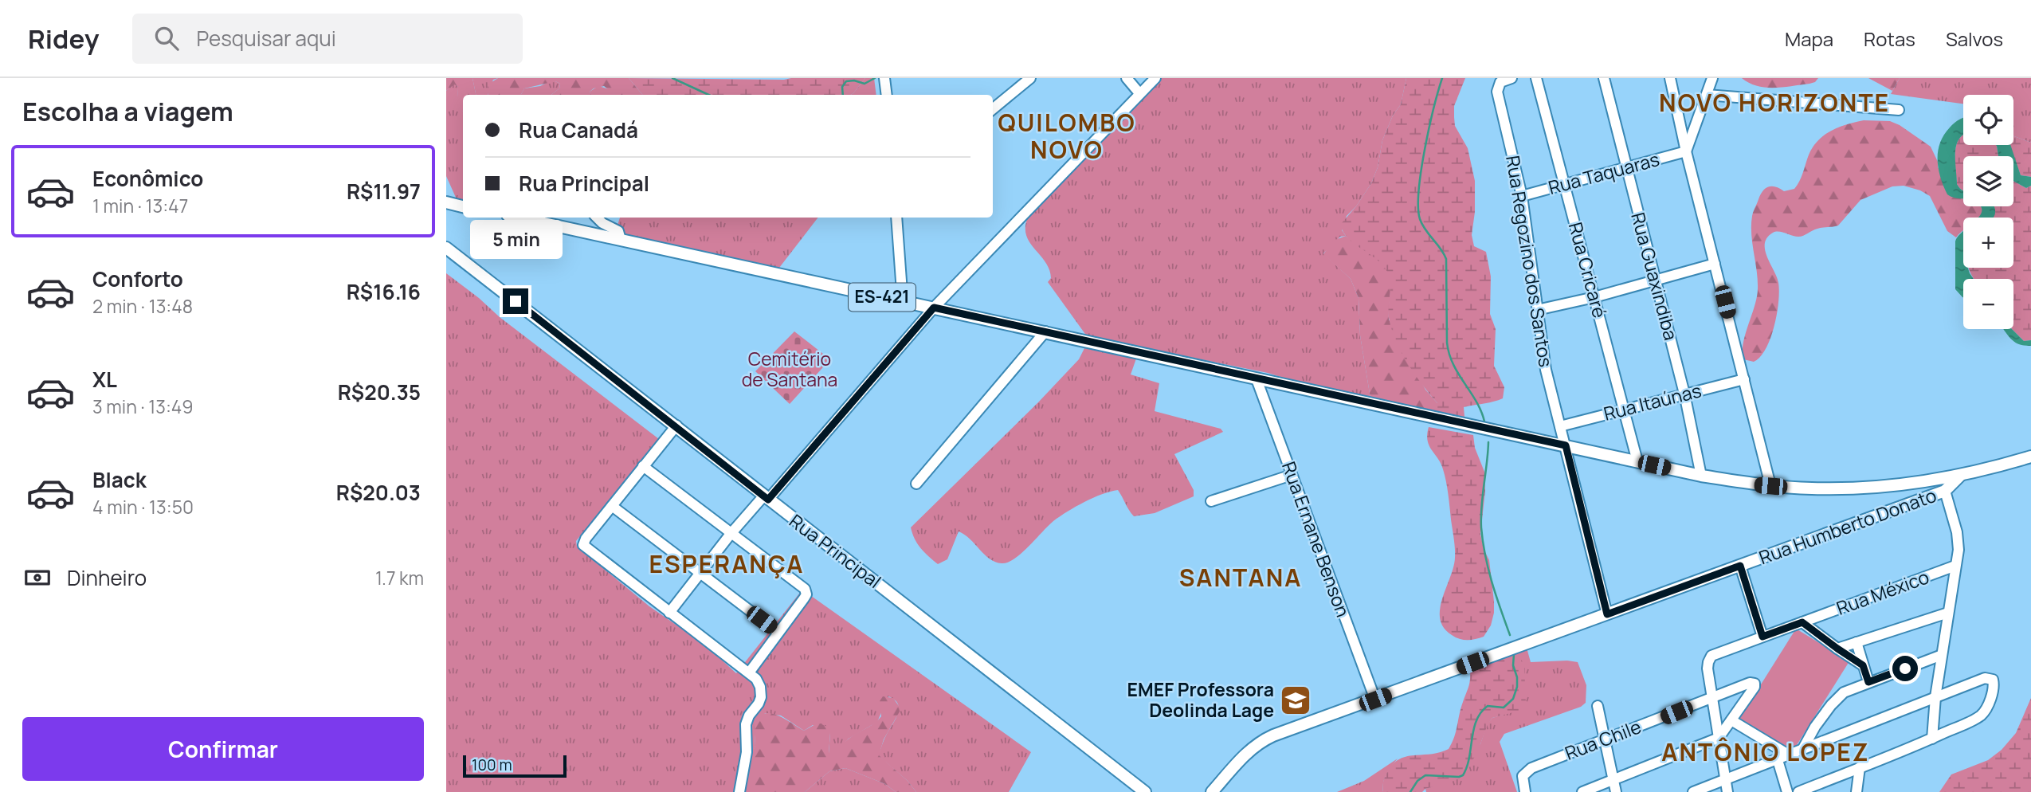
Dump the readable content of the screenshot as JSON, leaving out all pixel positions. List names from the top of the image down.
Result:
{
  "streets": {
    "main road": ["ES-421", "Rua Humberto Donato", "Rua Principal"],
    "street": [
      "Rua Taquaras",
      "Rua Regozino dos Santos",
      "Rua Cricaré",
      "Rua Guaxindiba",
      "Rua Itaúnas",
      "Rua Ernane Benson",
      "Rua México",
      "Rua Chile"
    ]
  },
  "crossings": [
    ["Rua Taquaras", "Rua Regozino dos Santos"],
    ["Rua Taquaras", "Rua Cricaré"],
    ["Rua Taquaras", "Rua Guaxindiba"],
    ["Rua Regozino dos Santos", "ES-421"],
    ["Rua Regozino dos Santos", "Rua Itaúnas"],
    ["Rua Regozino dos Santos", "Rua Humberto Donato"],
    ["Rua Cricaré", "ES-421"],
    ["Rua Cricaré", "Rua Itaúnas"],
    ["Rua Guaxindiba", "ES-421"],
    ["Rua Guaxindiba", "Rua Itaúnas"],
    ["ES-421", "Rua Humberto Donato"],
    ["ES-421", "Rua Ernane Benson"],
    ["Rua Humberto Donato", "Rua Ernane Benson"],
    ["Rua México", "Rua Chile"]
  ],
  "districts": [
    "NOVO HORIZONTE",
    "QUILOMBO NOVO",
    "ESPERANÇA",
    "SANTANA",
    "ANTÔNIO LOPEZ"
  ],
  "parks": ["Cemitério de Santana"],
  "places": {
    "school or university": ["EMEF Professora Deolinda Lage"]
  },
  "scale_bar": "100 m",
  "page": {
    "header": "Ridey",
    "search": "Pesquisar aqui",
    "nav": ["Mapa", "Rotas", "Salvos"],
    "heading": "Escolha a viagem",
    "map_buttons": ["+", "−"],
    "banner": ["Rua Canadá", "Rua Principal"],
    "list": [
      {
        "name": "Econômico",
        "note": "1 min · 13:47",
        "value": "R$11.97"
      },
      {
        "name": "Conforto",
        "note": "2 min · 13:48",
        "value": "R$16.16"
      },
      {
        "name": "XL",
        "note": "3 min · 13:49",
        "value": "R$20.35"
      },
      {
        "name": "Black",
        "note": "4 min · 13:50",
        "value": "R$20.03"
      }
    ],
    "bubble": "5 min",
    "pay": ["Dinheiro", "1.7 km"],
    "buttons": "Confirmar",
    "scale": "100 m"
  }
}
